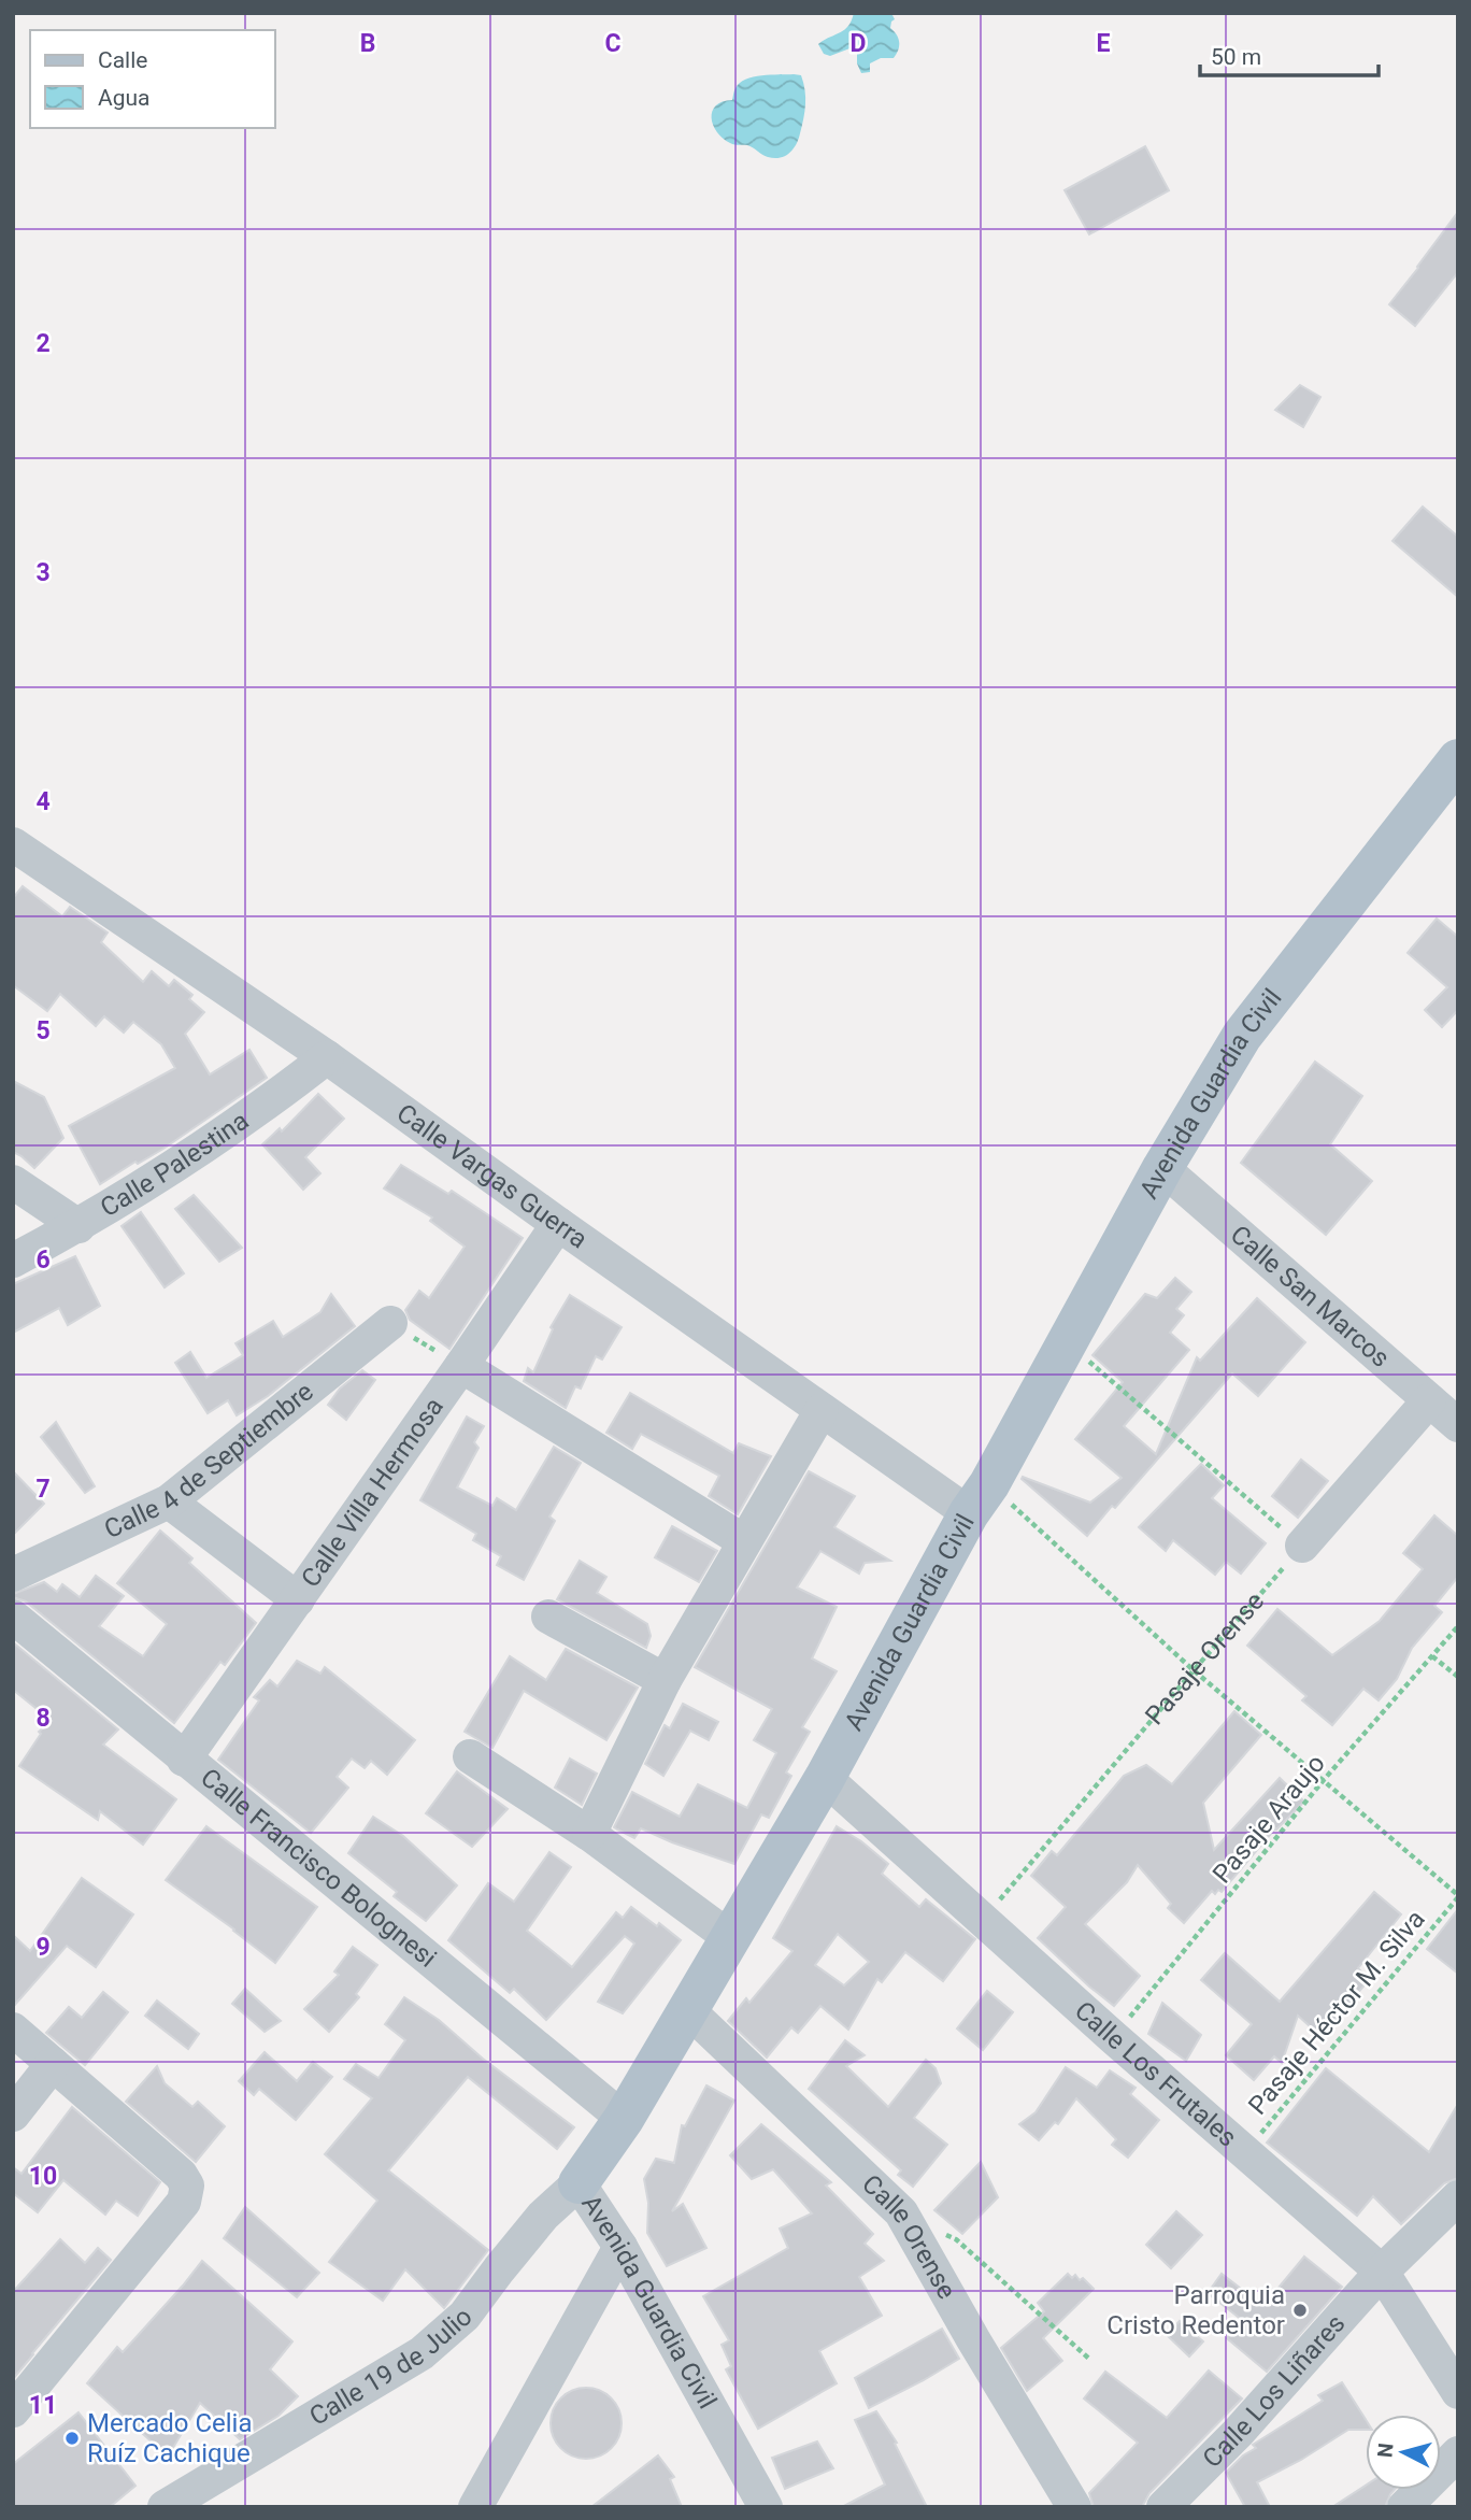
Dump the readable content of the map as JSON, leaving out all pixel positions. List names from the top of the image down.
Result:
{
  "streets": {
    "main road": ["Avenida Guardia Civil"],
    "street": [
      "Calle Palestina",
      "Calle Vargas Guerra",
      "Calle San Marcos",
      "Calle 4 de Septiembre",
      "Calle Villa Hermosa",
      "Calle Francisco Bolognesi",
      "Calle Los Frutales",
      "Calle Orense",
      "Calle 19 de Julio",
      "Calle Los Liñares"
    ],
    "path": ["Pasaje Orense", "Pasaje Araujo", "Pasaje Héctor M. Silva"]
  },
  "crossings": [
    ["Avenida Guardia Civil", "Calle Vargas Guerra"],
    ["Avenida Guardia Civil", "Calle San Marcos"],
    ["Avenida Guardia Civil", "Calle Francisco Bolognesi"],
    ["Avenida Guardia Civil", "Calle Los Frutales"],
    ["Avenida Guardia Civil", "Calle Orense"],
    ["Avenida Guardia Civil", "Calle 19 de Julio"],
    ["Calle Palestina", "Calle Vargas Guerra"],
    ["Calle Vargas Guerra", "Calle Villa Hermosa"],
    ["Calle Villa Hermosa", "Calle Francisco Bolognesi"],
    ["Pasaje Orense", "Calle Los Frutales"],
    ["Pasaje Araujo", "Calle Los Frutales"],
    ["Pasaje Héctor M. Silva", "Calle Los Frutales"],
    ["Calle Los Frutales", "Calle Los Liñares"]
  ],
  "places": ["Parroquia Cristo Redentor", "Mercado Celia Ruíz Cachique"],
  "legend": ["Calle", "Agua"],
  "scale_bar": "50 m",
  "north": "left",
  "grid": {
    "columns": [
      "B",
      "C",
      "D",
      "E"
    ],
    "rows": [
      "2",
      "3",
      "4",
      "5",
      "6",
      "7",
      "8",
      "9",
      "10",
      "11"
    ]
  }
}
